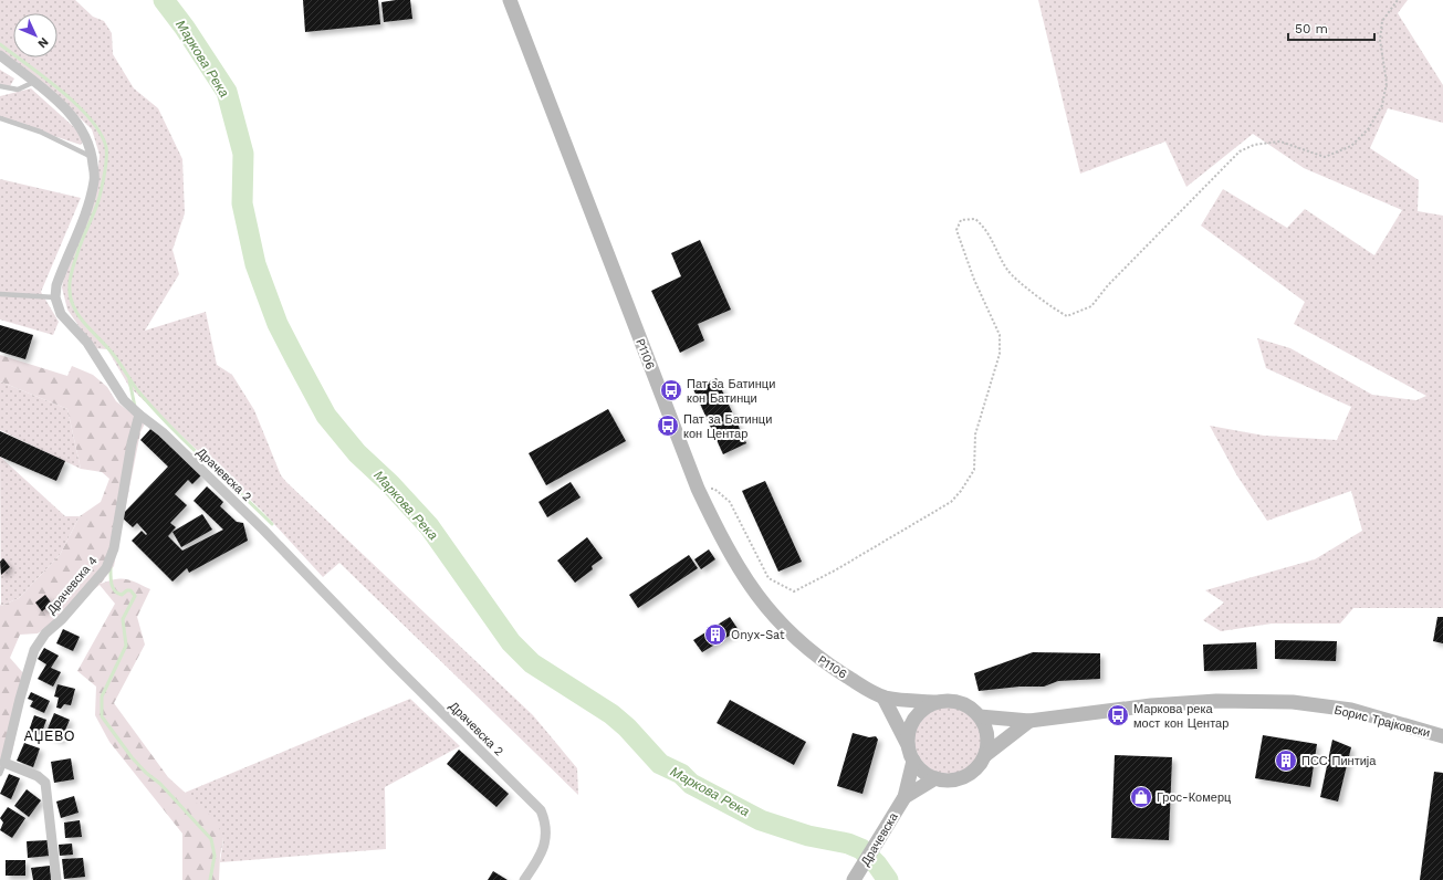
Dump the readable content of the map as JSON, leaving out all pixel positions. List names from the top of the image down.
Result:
{
  "streets": {
    "main road": ["P1106", "Борис Трајковски", "Драчевска"],
    "street": ["Драчевска 2", "Драчевска 4"]
  },
  "crossings": [
    ["Драчевска 2", "Драчевска 4"],
    ["Борис Трајковски", "Драчевска"]
  ],
  "districts": ["АЏЕВО"],
  "water": ["Маркова Река"],
  "places": {
    "bus stop": ["Пат за Батинци кон Батинци", "Пат за Батинци кон Центар", "Маркова река мост кон Центар"],
    "building": ["Onyx-Sat", "ПСС Пинтија"],
    "shop": ["Грос-Комерц"]
  },
  "scale_bar": "50 m",
  "north": "bottom right"
}
